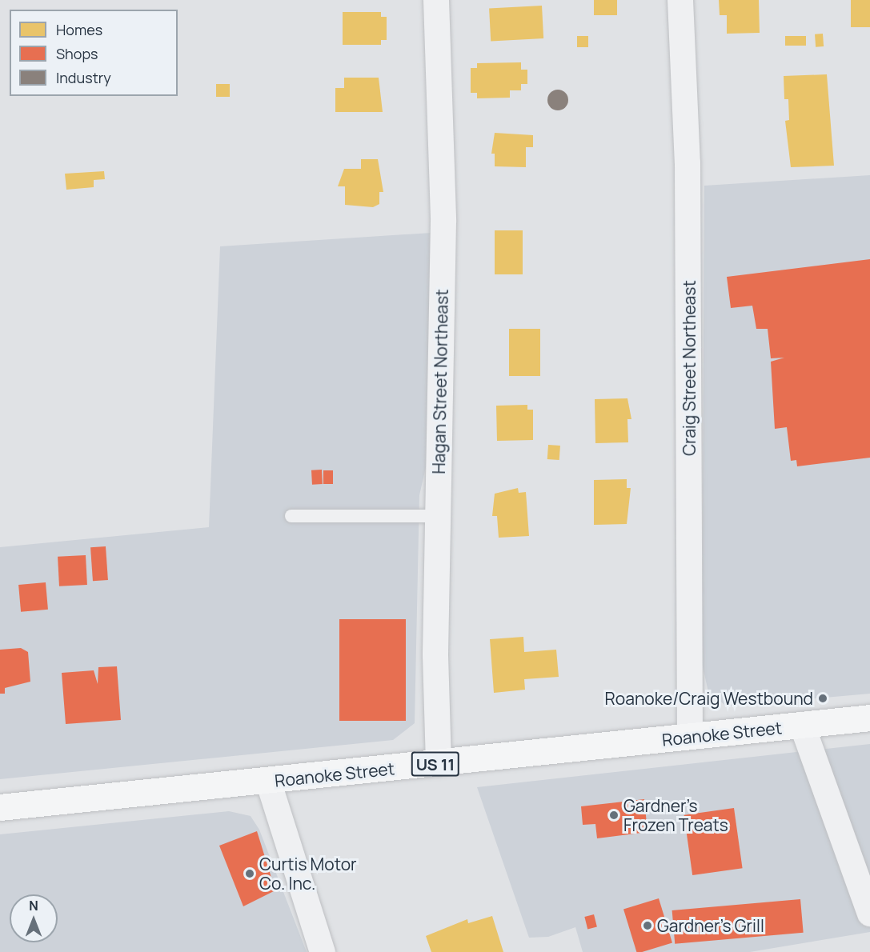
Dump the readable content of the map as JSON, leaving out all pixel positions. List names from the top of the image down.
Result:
{
  "streets": {
    "main road": ["Roanoke Street", "US 11"],
    "street": ["Craig Street Northeast", "Hagan Street Northeast"]
  },
  "crossings": [
    ["Craig Street Northeast", "Roanoke Street"],
    ["Hagan Street Northeast", "Roanoke Street"]
  ],
  "places": [
    "Roanoke/Craig Westbound",
    "Gardner’s Frozen Treats",
    "Curtis Motor Co. Inc.",
    "Gardner’s Grill"
  ],
  "legend": ["Homes", "Shops", "Industry"],
  "north": "top"
}
